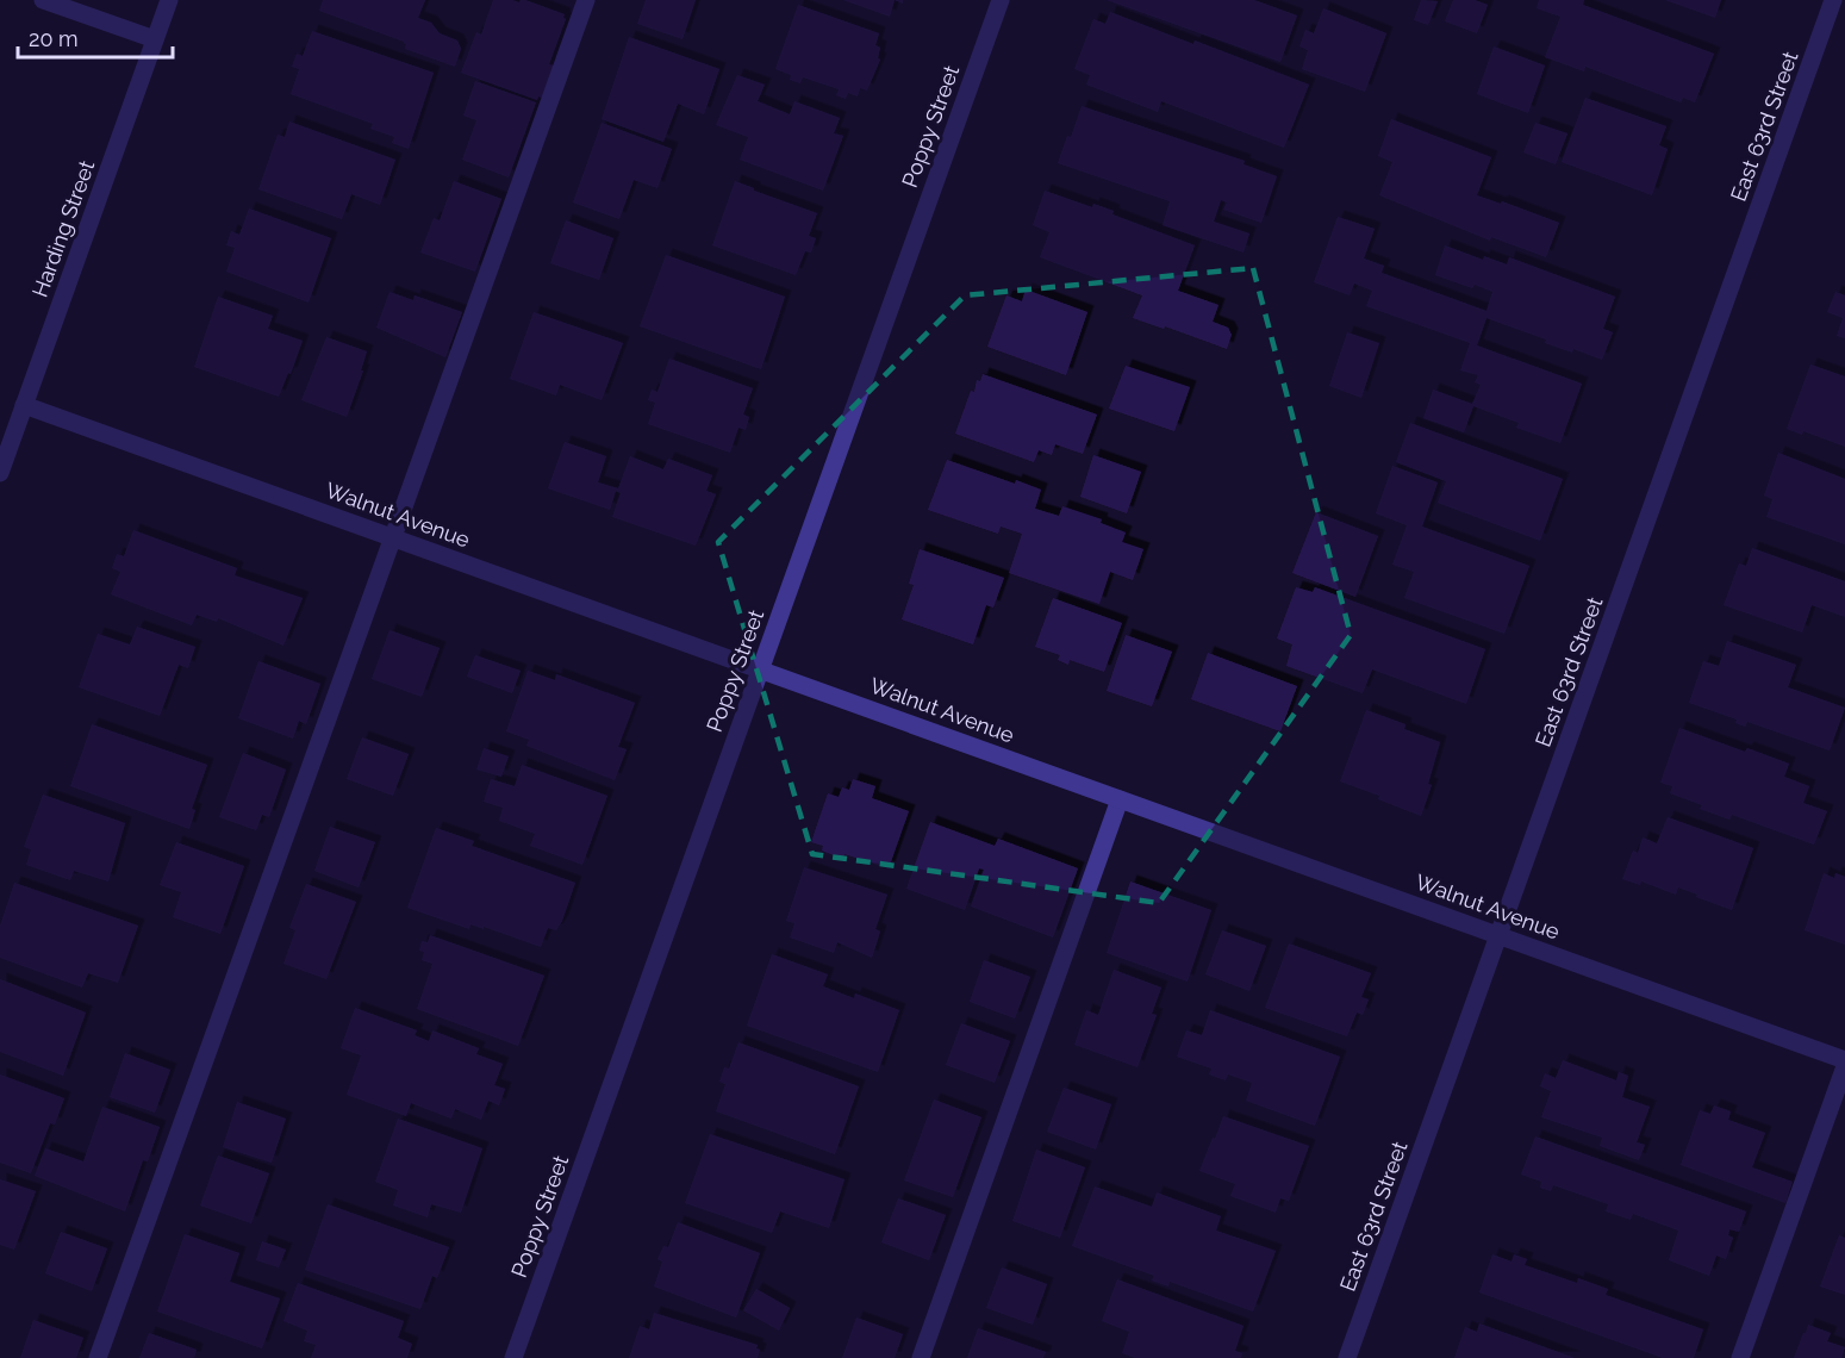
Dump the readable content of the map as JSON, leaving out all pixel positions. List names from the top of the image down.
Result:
{
  "streets": {
    "street": [
      "Poppy Street",
      "East 63rd Street",
      "Harding Street",
      "Walnut Avenue"
    ]
  },
  "crossings": [
    ["Poppy Street", "Walnut Avenue"],
    ["East 63rd Street", "Walnut Avenue"],
    ["Harding Street", "Walnut Avenue"]
  ],
  "scale_bar": "20 m"
}
